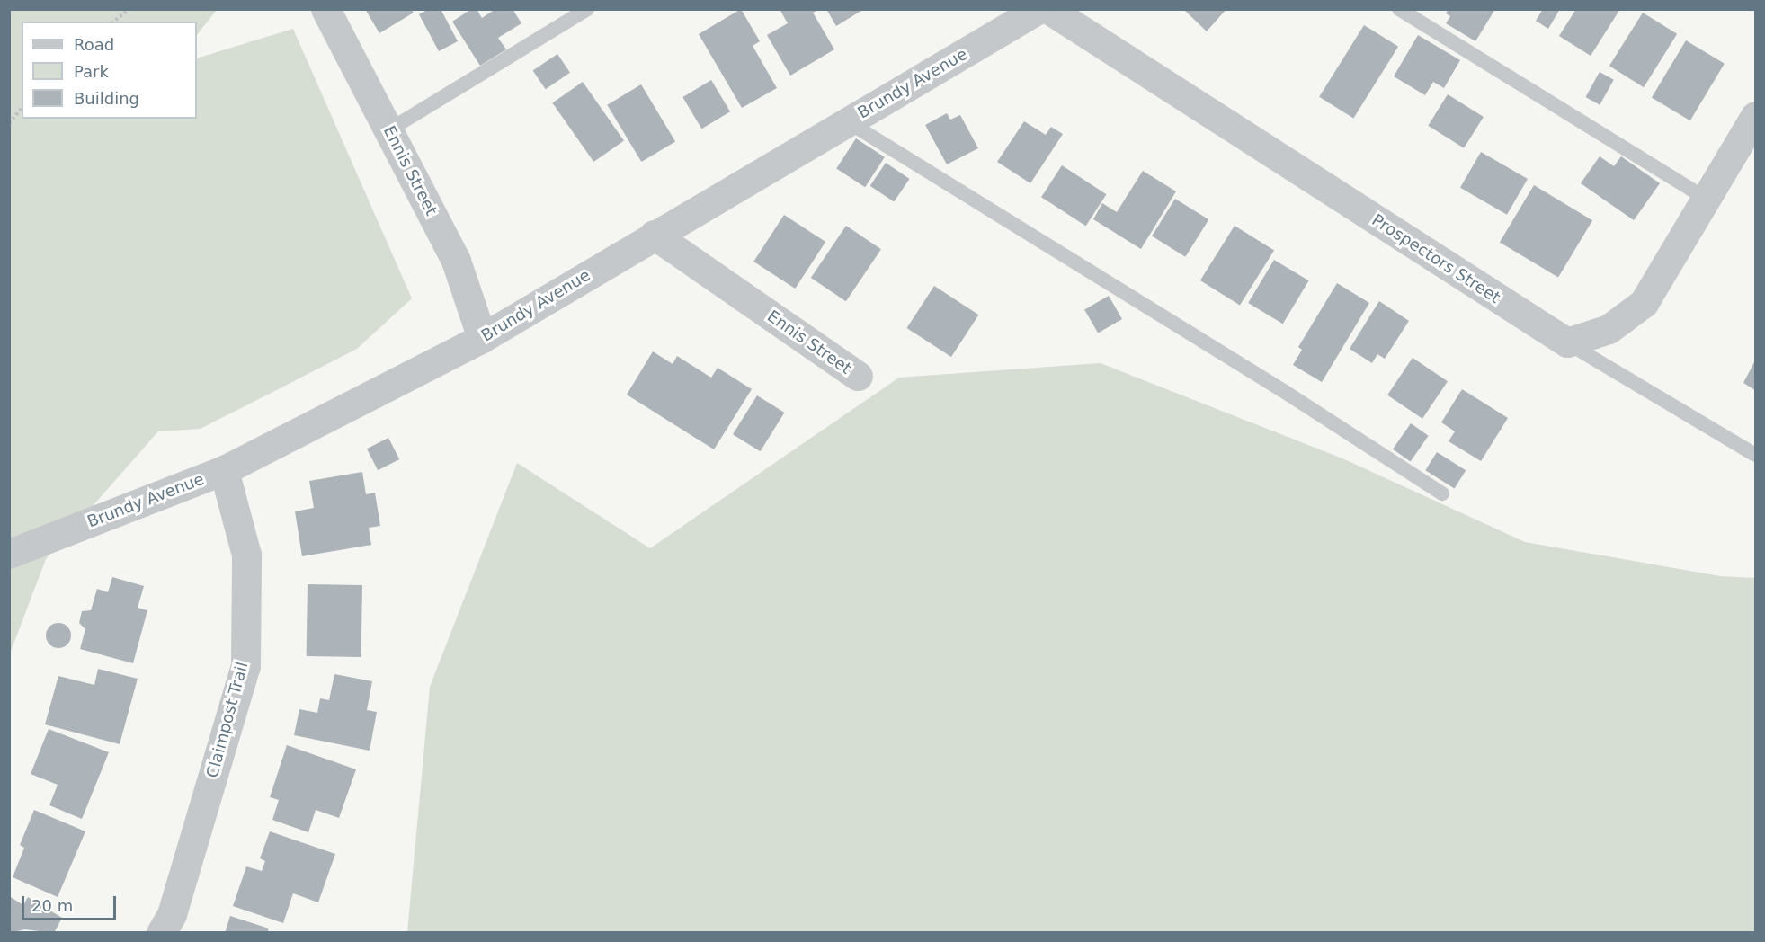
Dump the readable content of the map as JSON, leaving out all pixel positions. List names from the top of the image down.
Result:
{
  "streets": {
    "street": [
      "Brundy Avenue",
      "Ennis Street",
      "Prospectors Street",
      "Claimpost Trail"
    ]
  },
  "crossings": [
    ["Brundy Avenue", "Ennis Street"],
    ["Brundy Avenue", "Claimpost Trail"]
  ],
  "legend": ["Road", "Park", "Building"],
  "scale_bar": "20 m"
}
